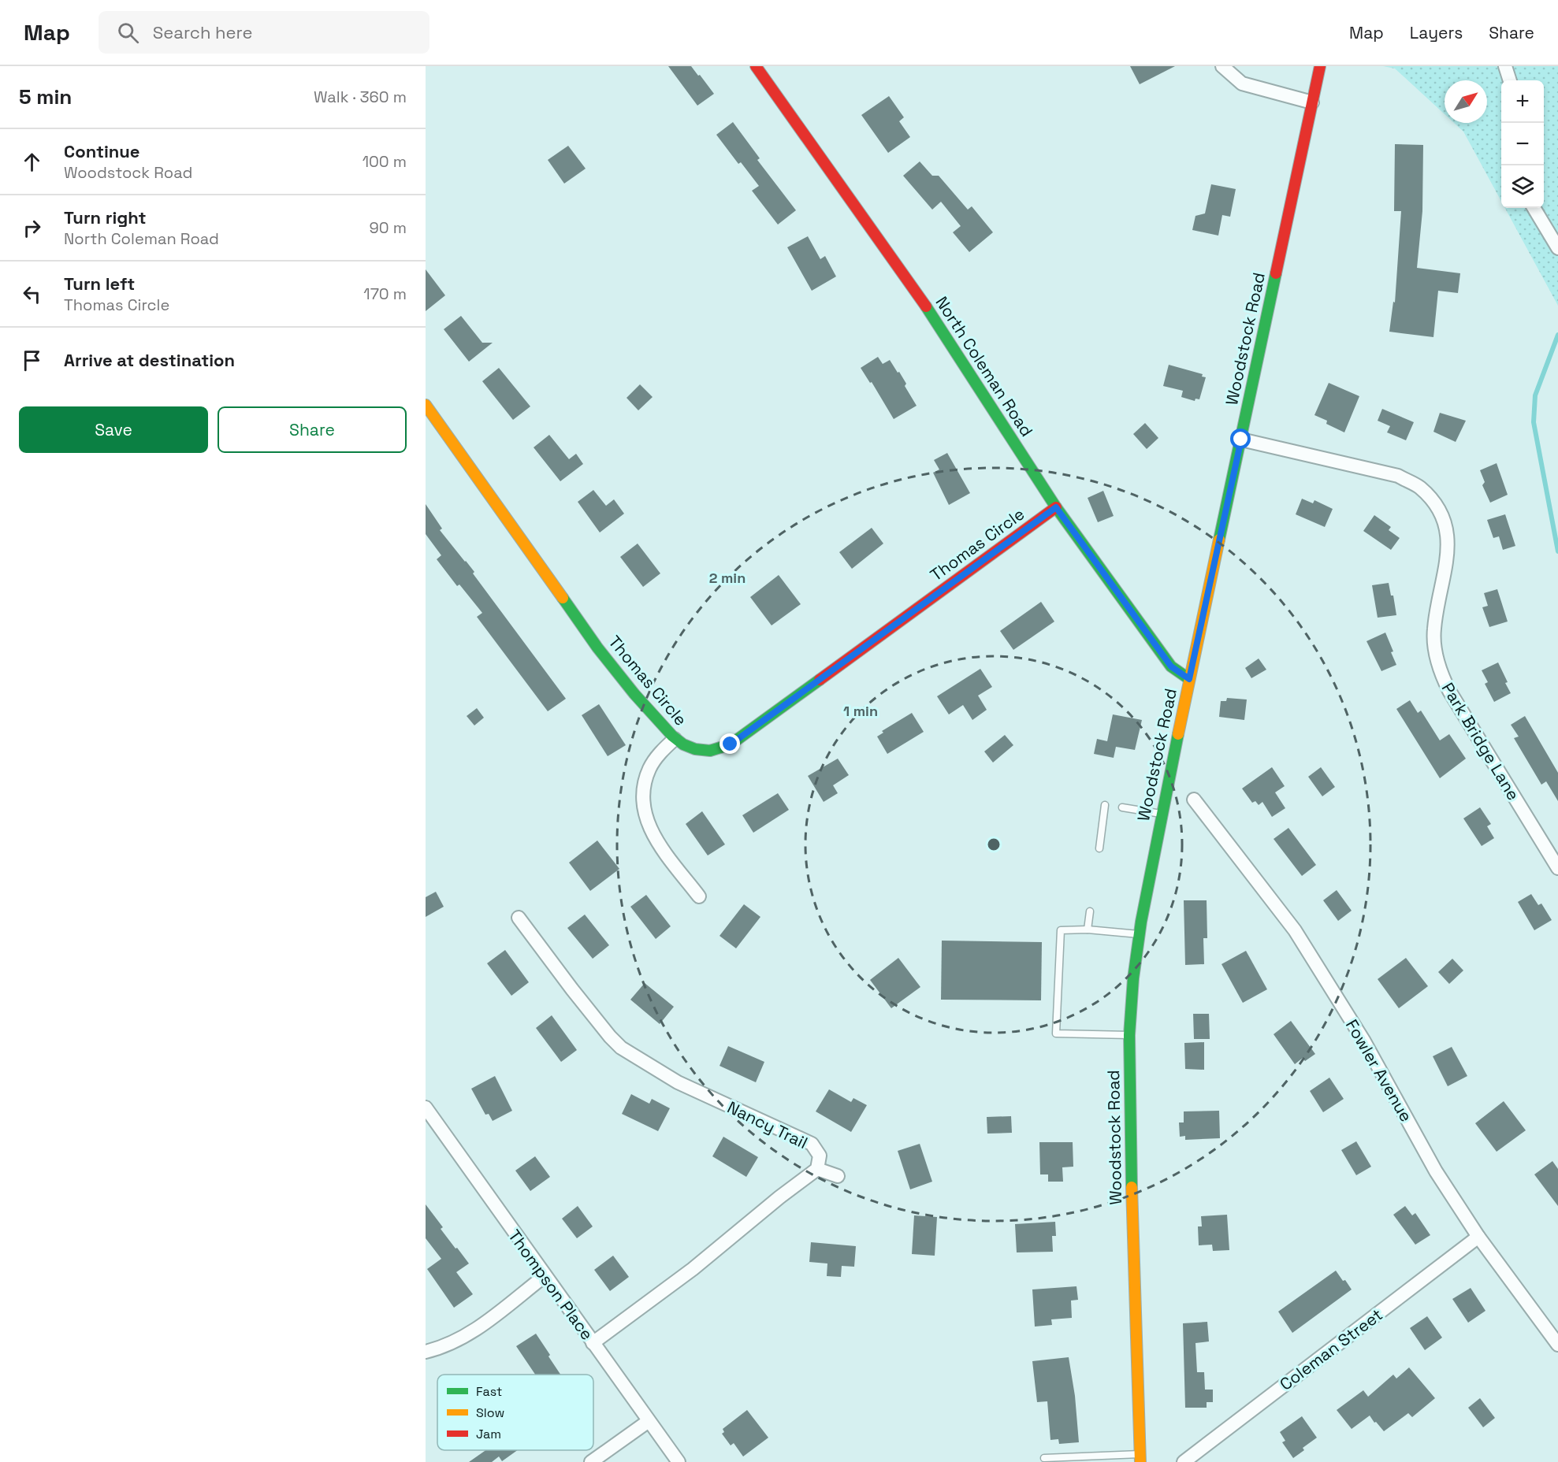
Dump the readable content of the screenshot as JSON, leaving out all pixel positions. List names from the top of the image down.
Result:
{
  "streets": {
    "street": [
      "Woodstock Road",
      "North Coleman Road",
      "Thomas Circle",
      "Park Bridge Lane",
      "Fowler Avenue",
      "Nancy Trail",
      "Thompson Place",
      "Coleman Street"
    ]
  },
  "crossings": [
    ["Woodstock Road", "North Coleman Road"],
    ["Woodstock Road", "Park Bridge Lane"],
    ["North Coleman Road", "Thomas Circle"],
    ["Fowler Avenue", "Coleman Street"],
    ["Nancy Trail", "Thompson Place"]
  ],
  "legend": ["Fast", "Slow", "Jam"],
  "north": "top right",
  "page": {
    "header": "Map",
    "search": "Search here",
    "nav": ["Map", "Layers", "Share"],
    "heading": ["5 min", "Walk · 360 m"],
    "map_buttons": ["+", "−"],
    "list": [
      ["Continue", "Woodstock Road", "100 m"],
      ["Turn right", "North Coleman Road", "90 m"],
      ["Turn left", "Thomas Circle", "170 m"],
      "Arrive at destination"
    ],
    "buttons": ["Save", "Share"]
  },
  "rings": ["2 min", "1 min"]
}
